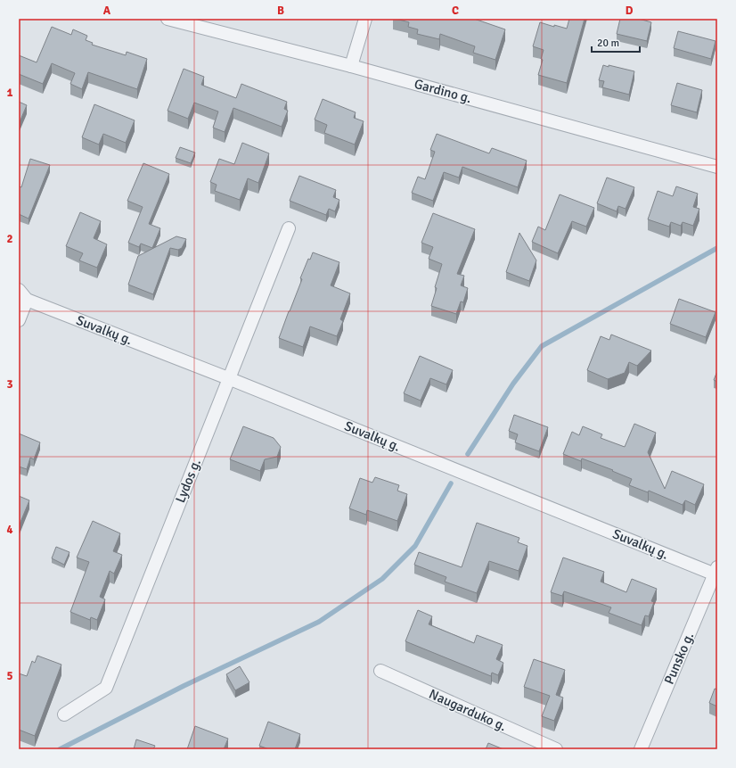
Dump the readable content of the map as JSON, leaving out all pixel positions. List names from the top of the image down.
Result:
{
  "streets": {
    "street": [
      "Gardino g.",
      "Suvalkų g.",
      "Lydos g.",
      "Punsko g.",
      "Naugarduko g."
    ]
  },
  "crossings": [
    ["Suvalkų g.", "Lydos g."],
    ["Suvalkų g.", "Punsko g."]
  ],
  "scale_bar": "20 m",
  "grid": {
    "columns": [
      "A",
      "B",
      "C",
      "D"
    ],
    "rows": [
      "1",
      "2",
      "3",
      "4",
      "5"
    ]
  }
}
